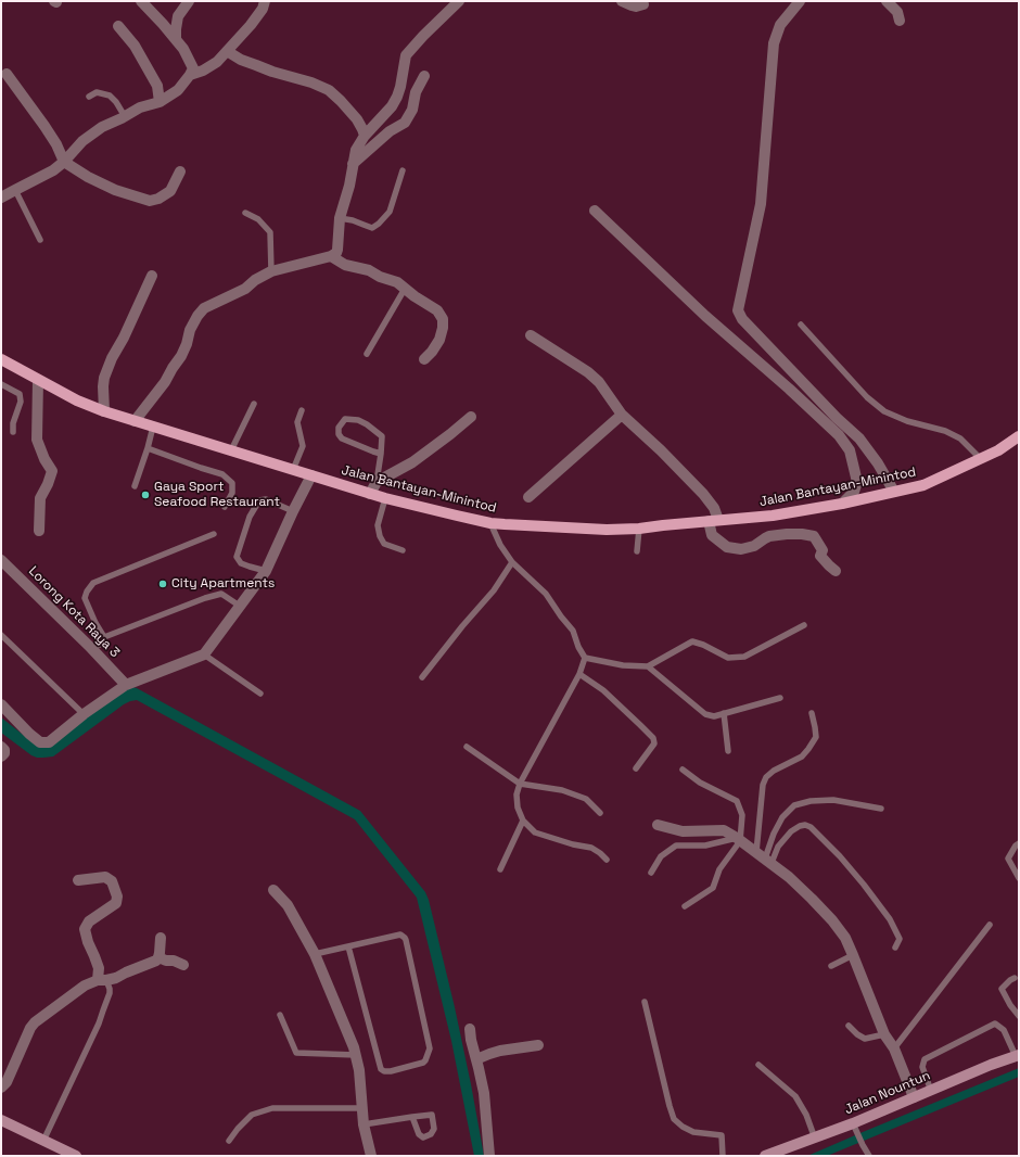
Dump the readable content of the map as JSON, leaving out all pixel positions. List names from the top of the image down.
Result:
{
  "streets": {
    "main road": ["Jalan Bantayan-Minintod"],
    "street": ["Lorong Kota Raya 3", "Jalan Nountun"]
  },
  "places": ["Gaya Sport Seafood Restaurant", "City Apartments"]
}
